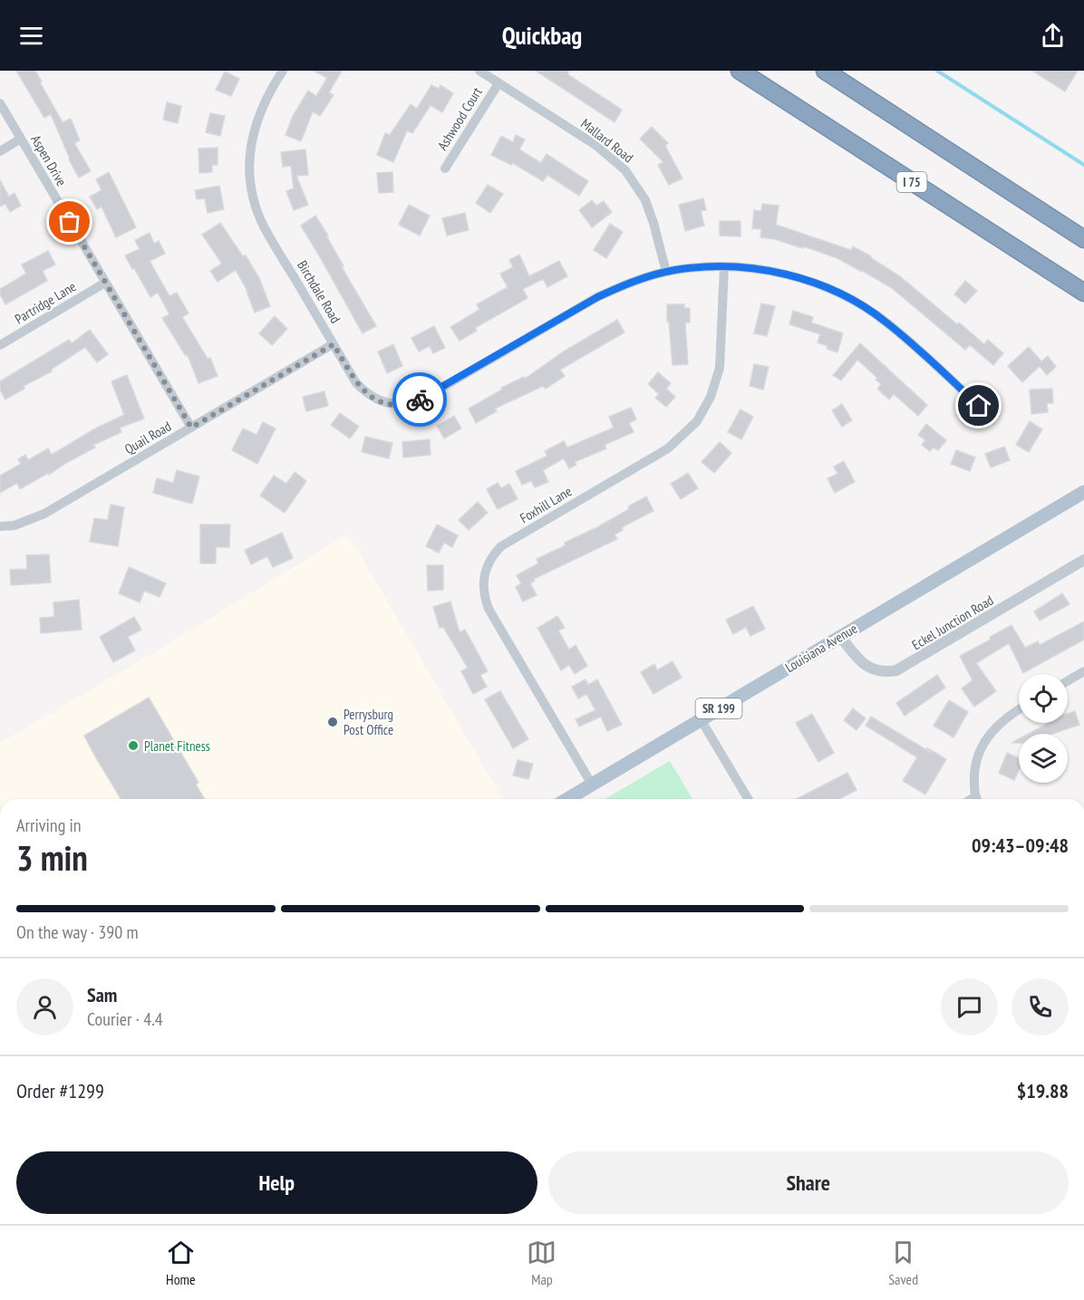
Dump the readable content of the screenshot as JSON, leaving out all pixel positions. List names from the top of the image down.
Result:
{
  "streets": {
    "highway": ["I 75"],
    "main road": ["Louisiana Avenue", "SR 199"],
    "street": [
      "Ashwood Court",
      "Mallard Road",
      "Aspen Drive",
      "Birchdale Road",
      "Partridge Lane",
      "Quail Road",
      "Foxhill Lane",
      "Eckel Junction Road"
    ]
  },
  "crossings": [
    ["Ashwood Court", "Mallard Road"],
    ["Mallard Road", "Birchdale Road"],
    ["Aspen Drive", "Partridge Lane"],
    ["Aspen Drive", "Quail Road"],
    ["Birchdale Road", "Quail Road"],
    ["Birchdale Road", "Foxhill Lane"],
    ["Foxhill Lane", "Louisiana Avenue"],
    ["Eckel Junction Road", "Louisiana Avenue"]
  ],
  "places": ["Perrysburg Post Office", "Planet Fitness"],
  "page": {
    "header": "Quickbag",
    "heading": ["3 min", "Arriving in", "09:43–09:48"],
    "panel": [
      "Sam",
      "Courier · 4.4",
      "Order #1299",
      "$19.88"
    ],
    "bar": "On the way · 390 m",
    "buttons": ["Help", "Share"],
    "tabs": ["Home", "Map", "Saved"]
  }
}
